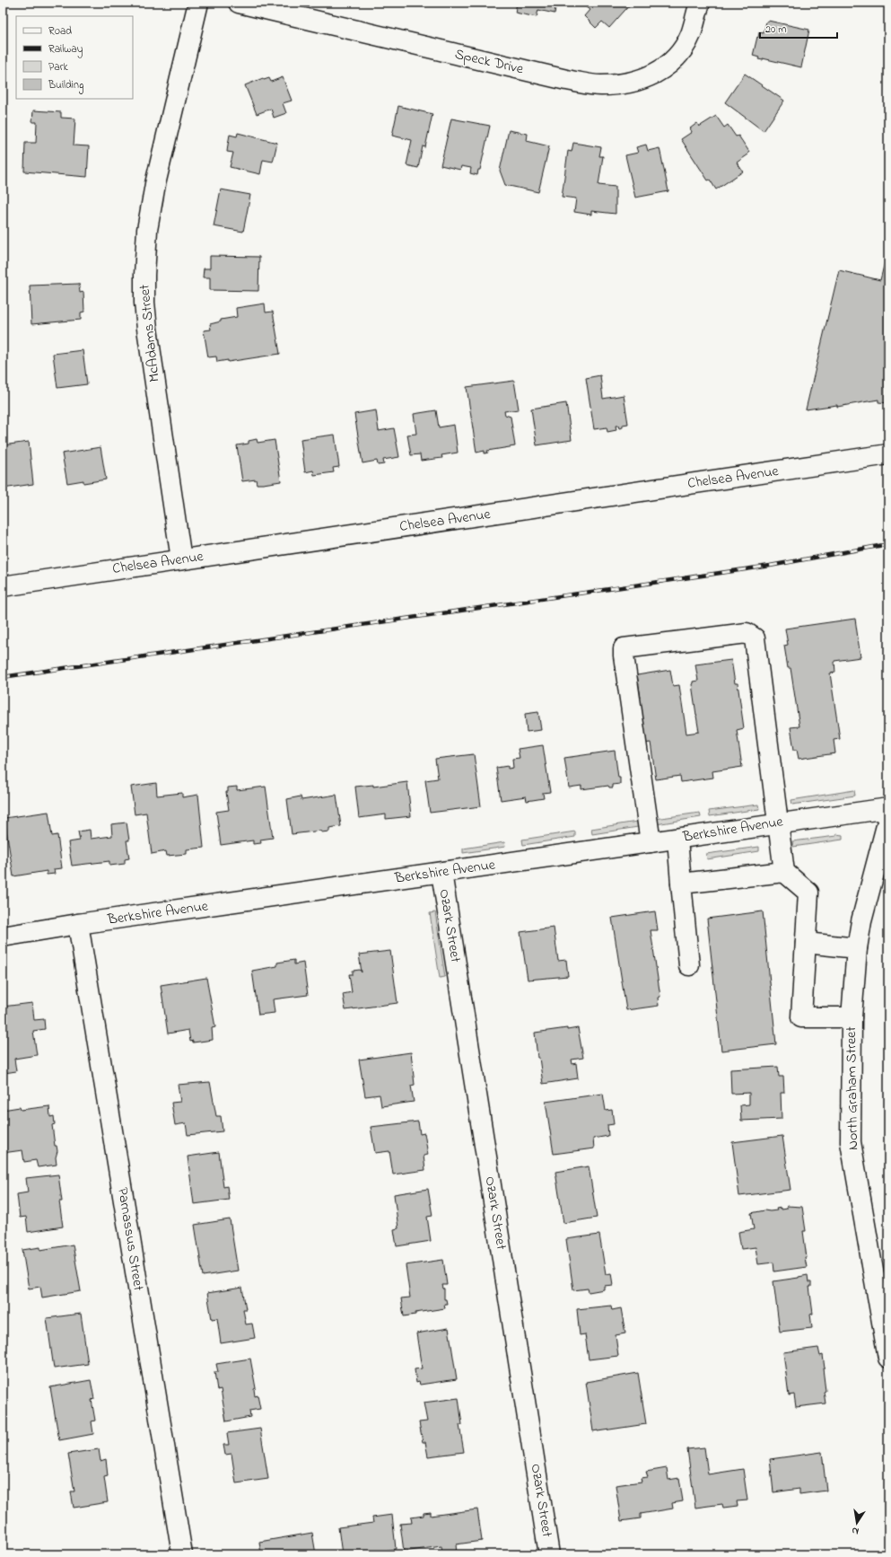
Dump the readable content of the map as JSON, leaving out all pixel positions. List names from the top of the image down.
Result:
{
  "streets": {
    "street": [
      "Speck Drive",
      "McAdams Street",
      "Chelsea Avenue",
      "Berkshire Avenue",
      "Ozark Street",
      "North Graham Street",
      "Parnassus Street"
    ]
  },
  "crossings": [
    ["McAdams Street", "Chelsea Avenue"],
    ["Berkshire Avenue", "Ozark Street"],
    ["Berkshire Avenue", "Parnassus Street"]
  ],
  "legend": [
    "Road",
    "Railway",
    "Park",
    "Building"
  ],
  "scale_bar": "20 m",
  "north": "bottom"
}
